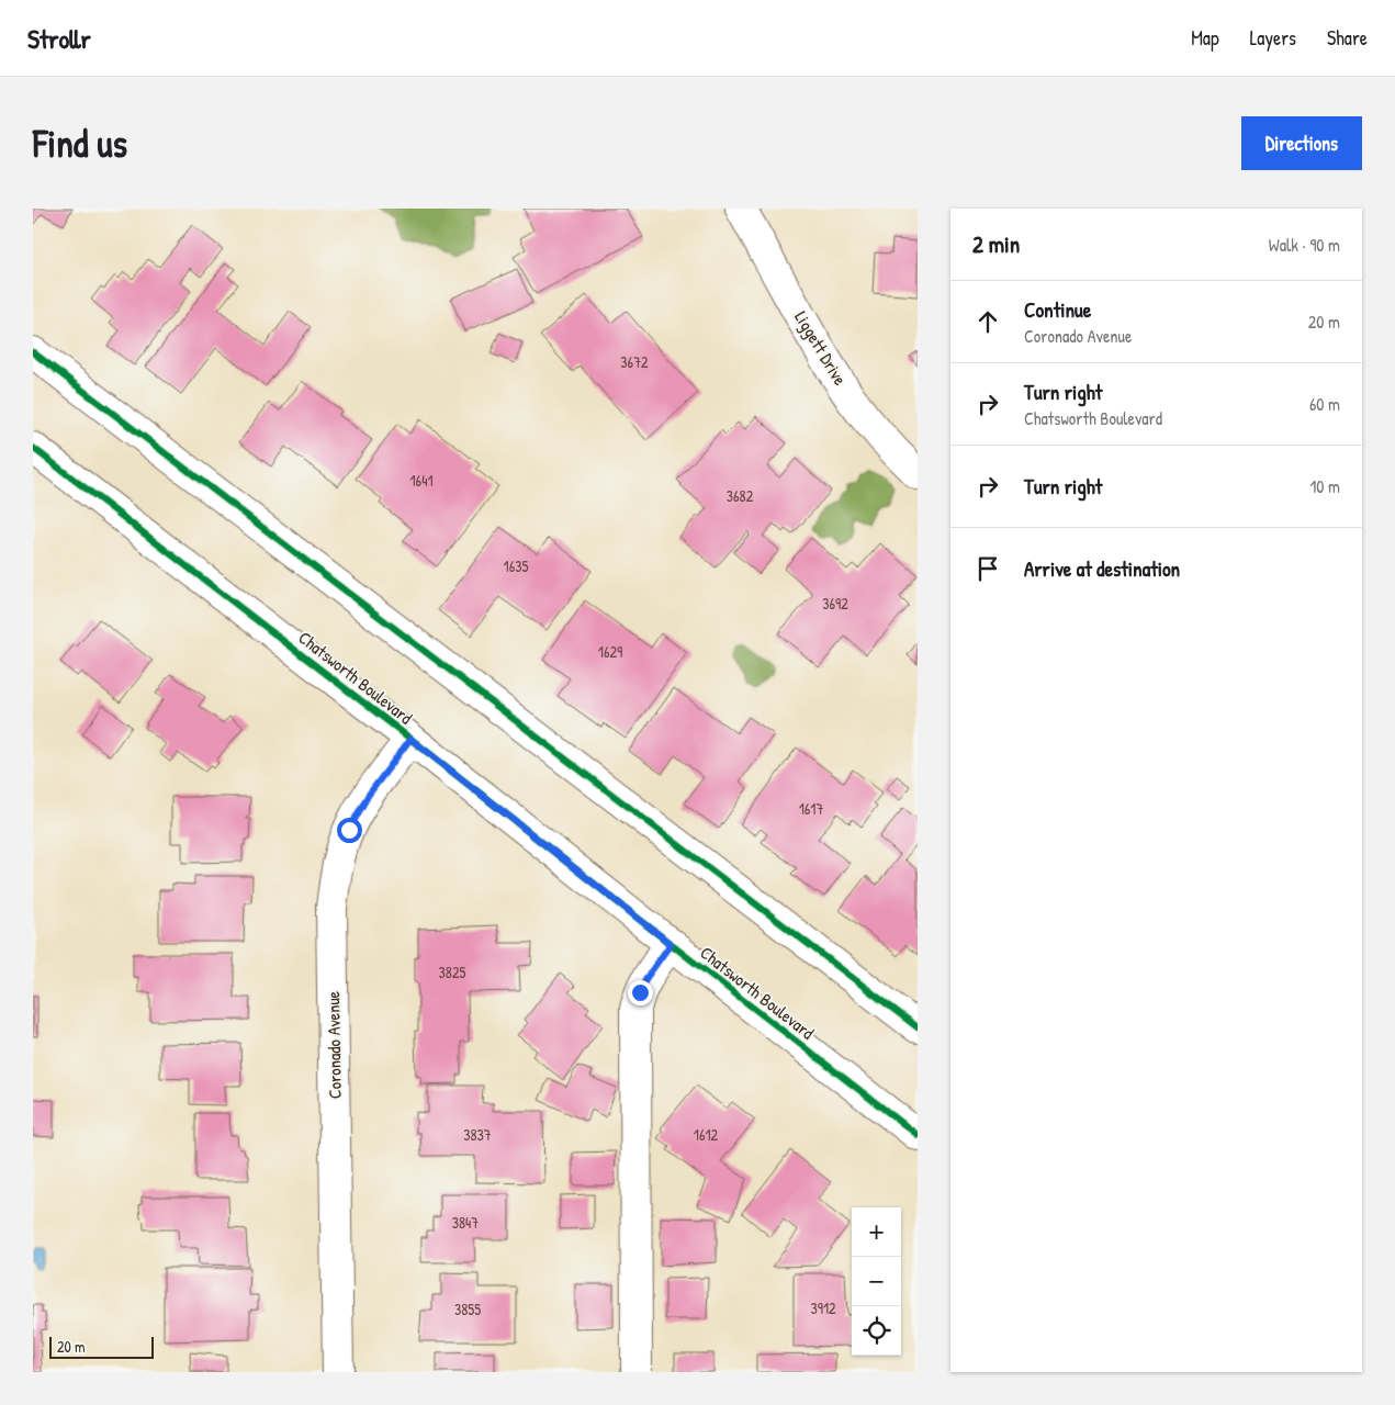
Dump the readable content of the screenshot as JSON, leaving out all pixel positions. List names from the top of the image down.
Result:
{
  "streets": {
    "street": ["Liggett Drive", "Chatsworth Boulevard", "Coronado Avenue"]
  },
  "crossings": [
    ["Chatsworth Boulevard", "Coronado Avenue"]
  ],
  "house_numbers": [
    "3672",
    "1641",
    "3682",
    "1635",
    "3692",
    "1629",
    "1617",
    "3825",
    "3837",
    "1612",
    "3847",
    "3912",
    "3855"
  ],
  "scale_bar": "20 m",
  "page": {
    "header": "Strollr",
    "nav": ["Map", "Layers", "Share"],
    "buttons": "Directions",
    "title": "Find us",
    "heading": ["2 min", "Walk · 90 m"],
    "list": [
      ["Continue", "Coronado Avenue", "20 m"],
      ["Turn right", "Chatsworth Boulevard", "60 m"],
      ["Turn right", "10 m"],
      "Arrive at destination"
    ],
    "map_buttons": ["+", "−"],
    "scale": "20 m"
  }
}
